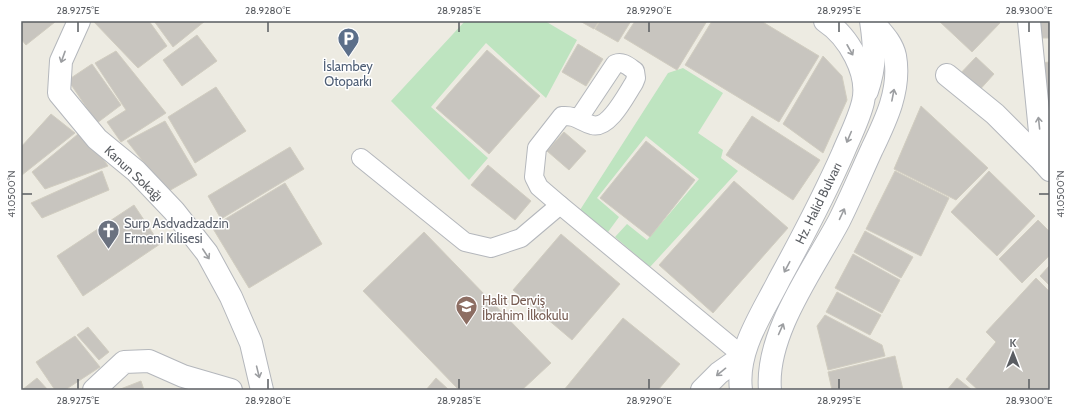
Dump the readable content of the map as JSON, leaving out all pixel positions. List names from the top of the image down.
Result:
{
  "streets": {
    "main road": ["Kanun Sokağı", "Hz. Halid Bulvarı"]
  },
  "one_way": ["Kanun Sokağı"],
  "places": {
    "parking": ["İslambey Otoparkı"],
    "church": ["Surp Asdvadzadzin Ermeni Kilisesi"],
    "school or university": ["Halit Derviş İbrahim İlkokulu"]
  },
  "north": "top",
  "coordinates": [
    "28.9275°E",
    "28.9280°E",
    "28.9285°E",
    "28.9290°E",
    "28.9295°E",
    "28.9300°E",
    "41.0500°N"
  ]
}
